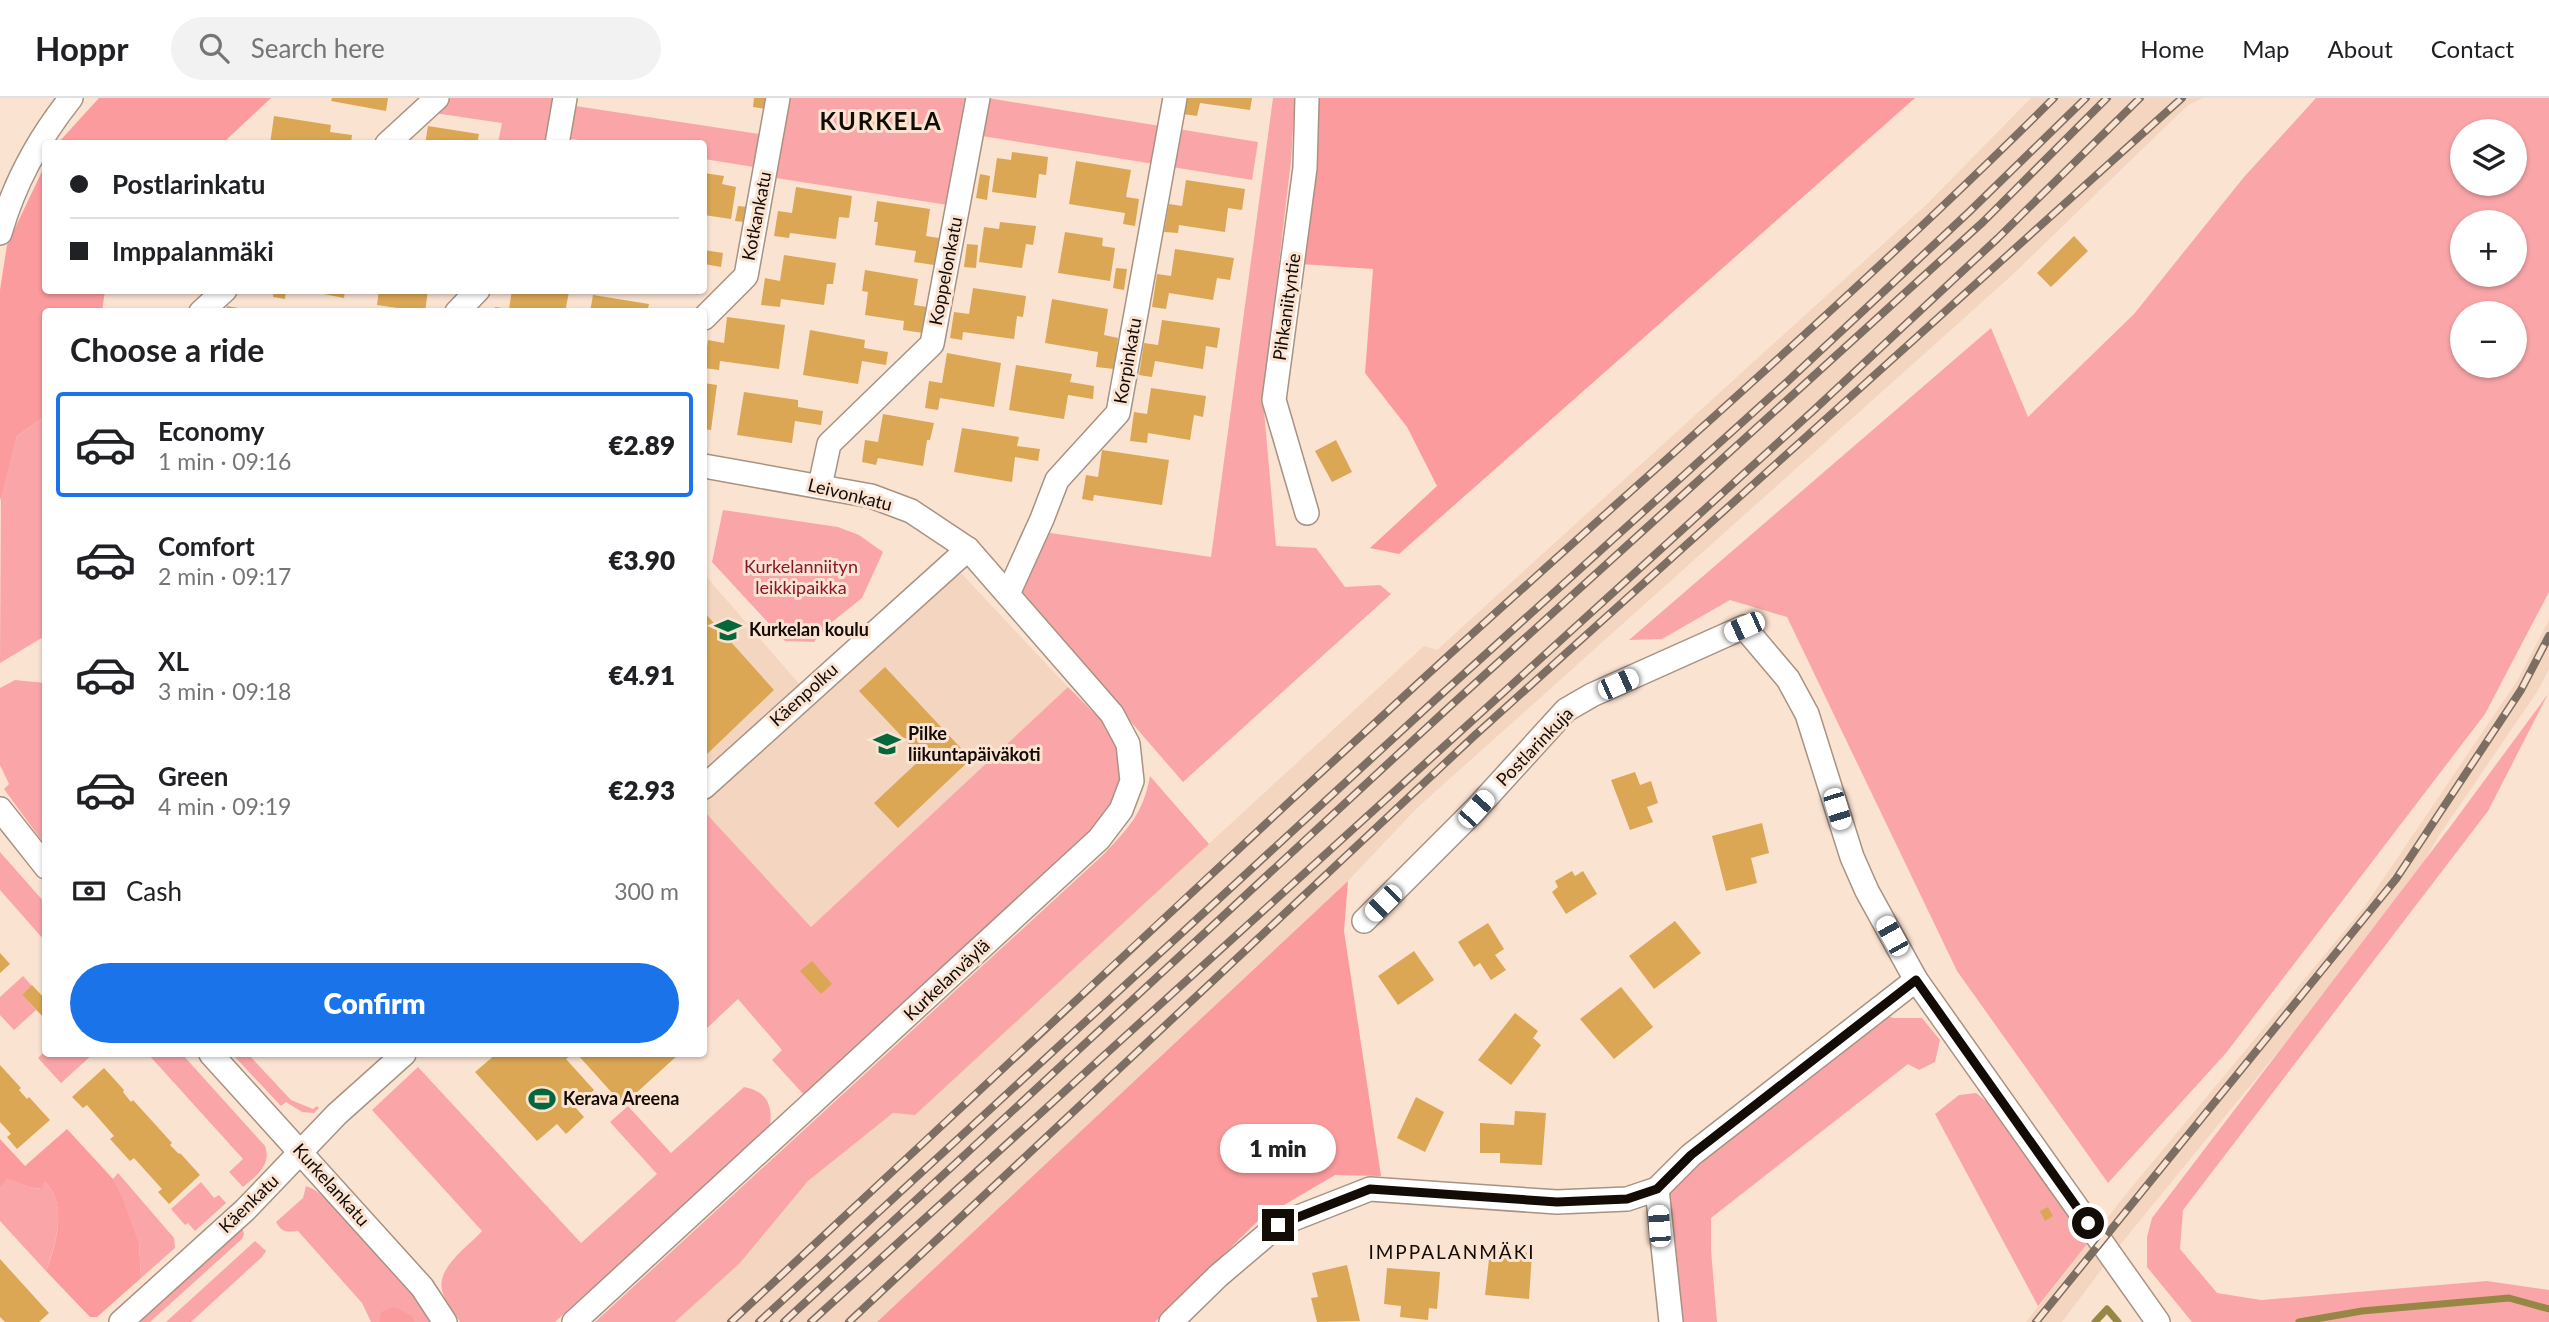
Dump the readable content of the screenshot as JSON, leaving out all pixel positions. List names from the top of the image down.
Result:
{
  "streets": {
    "street": [
      "Kotkankatu",
      "Koppelonkatu",
      "Pihkaniityntie",
      "Korpinkatu",
      "Leivonkatu",
      "Käenpolku",
      "Postlarinkuja",
      "Kurkelanväylä",
      "Kurkelankatu",
      "Käenkatu"
    ]
  },
  "crossings": [
    ["Koppelonkatu", "Leivonkatu"],
    ["Korpinkatu", "Leivonkatu"],
    ["Korpinkatu", "Kurkelanväylä"],
    ["Leivonkatu", "Käenpolku"],
    ["Leivonkatu", "Kurkelanväylä"],
    ["Kurkelankatu", "Käenkatu"]
  ],
  "districts": ["KURKELA", "IMPPALANMÄKI"],
  "parks": ["Kurkelanniityn leikkipaikka"],
  "places": {
    "school or university": ["Kurkelan koulu", "Pilke liikuntapäiväkoti"],
    "sports": ["Kerava Areena"]
  },
  "page": {
    "header": "Hoppr",
    "search": "Search here",
    "nav": [
      "Home",
      "Map",
      "About",
      "Contact"
    ],
    "map_buttons": ["+", "−"],
    "banner": ["Postlarinkatu", "Imppalanmäki"],
    "heading": "Choose a ride",
    "list": [
      {
        "name": "Economy",
        "note": "1 min · 09:16",
        "value": "€2.89"
      },
      {
        "name": "Comfort",
        "note": "2 min · 09:17",
        "value": "€3.90"
      },
      {
        "name": "XL",
        "note": "3 min · 09:18",
        "value": "€4.91"
      },
      {
        "name": "Green",
        "note": "4 min · 09:19",
        "value": "€2.93"
      }
    ],
    "pay": ["Cash", "300 m"],
    "buttons": "Confirm",
    "bubble": "1 min"
  }
}
